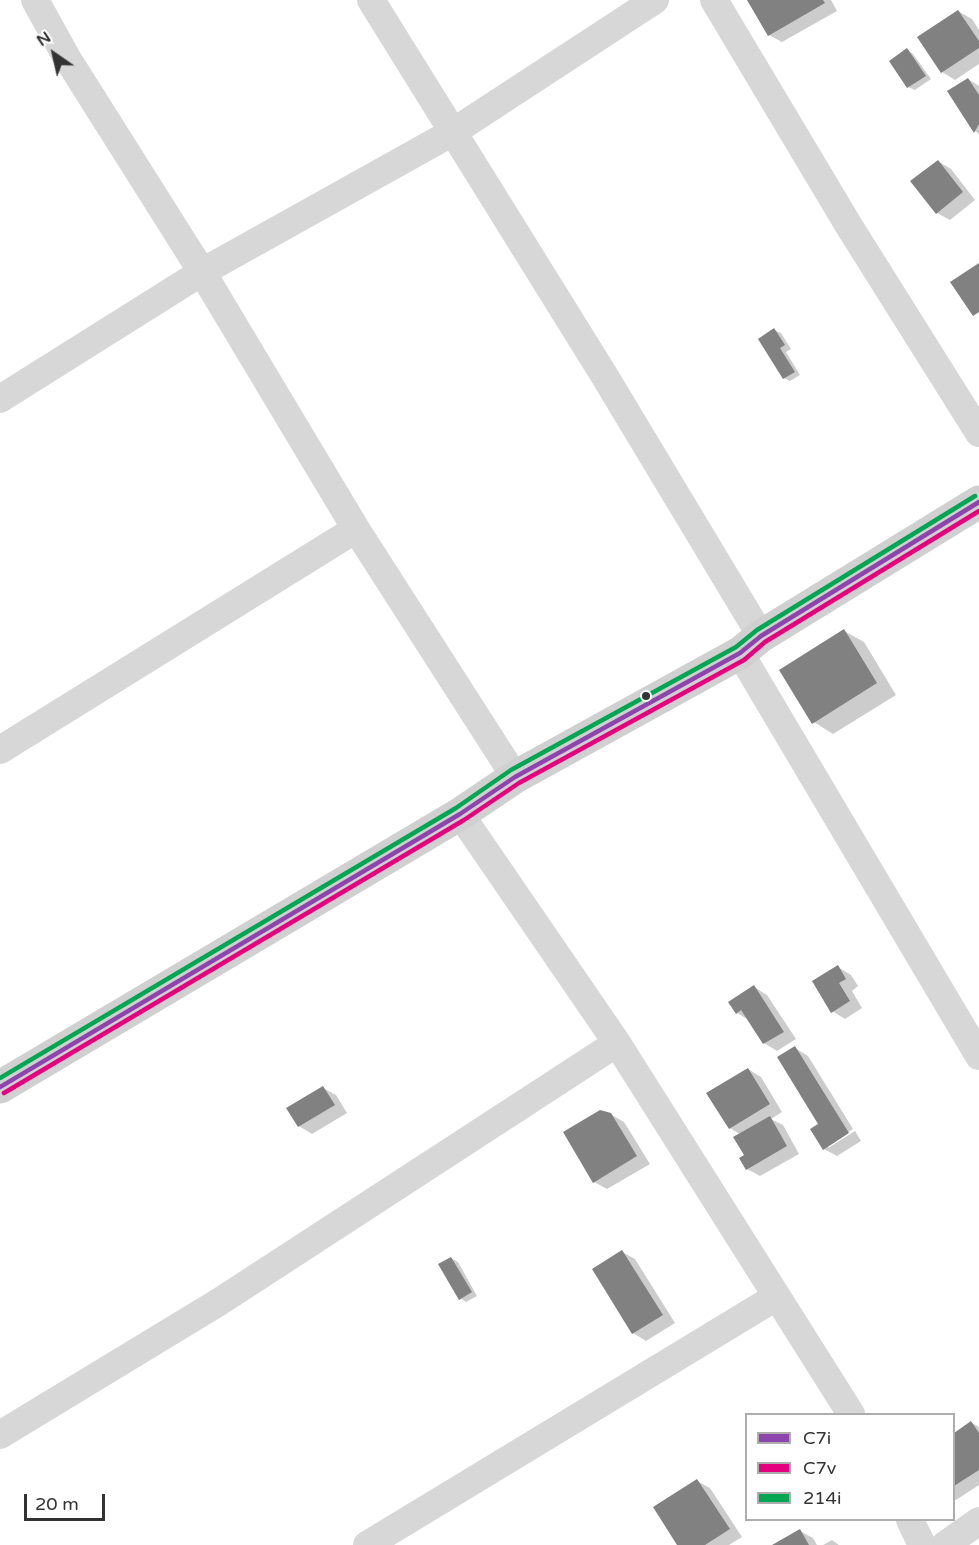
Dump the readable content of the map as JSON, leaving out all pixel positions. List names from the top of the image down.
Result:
{
  "lines": ["transit line 214i", "transit line C7i", "transit line C7v"],
  "legend": ["C7i", "C7v", "214i"],
  "scale_bar": "20 m",
  "north": "top left"
}
